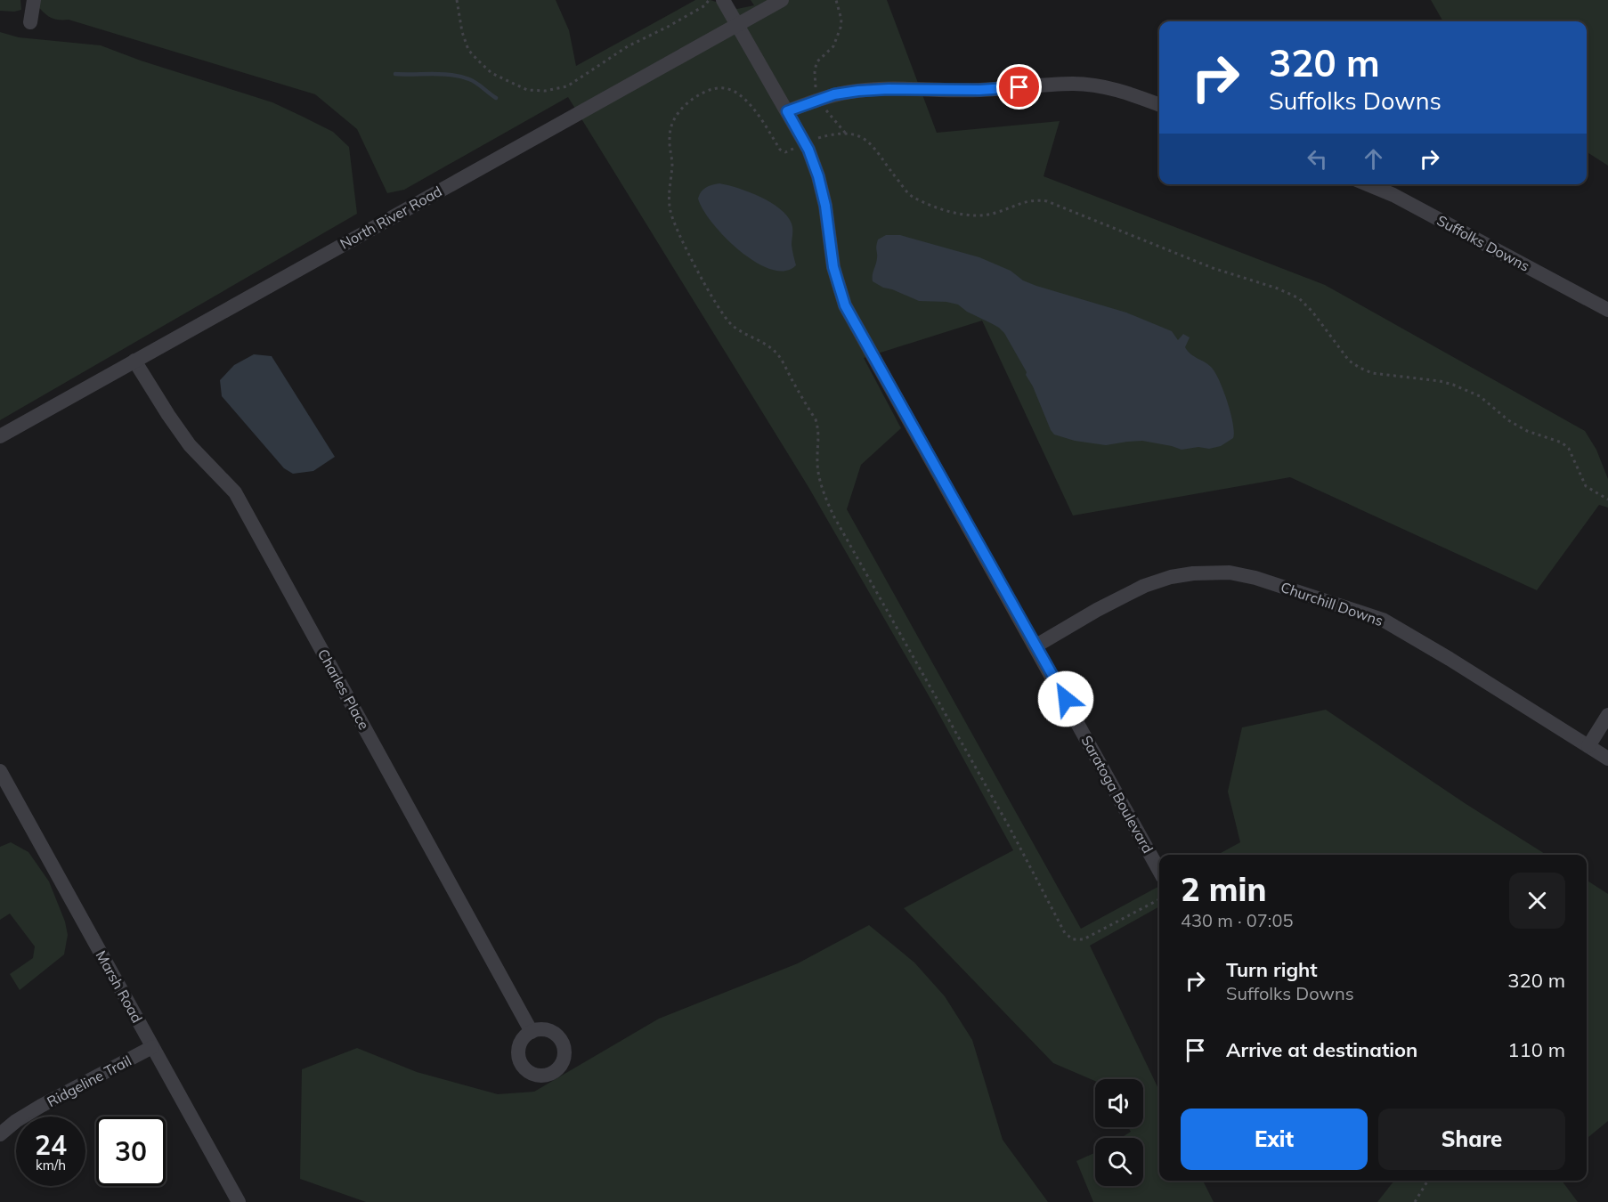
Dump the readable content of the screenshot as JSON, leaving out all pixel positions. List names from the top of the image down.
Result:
{
  "streets": {
    "street": [
      "North River Road",
      "Suffolks Downs",
      "Churchill Downs",
      "Charles Place",
      "Saratoga Boulevard",
      "Marsh Road",
      "Ridgeline Trail"
    ]
  },
  "crossings": [
    ["North River Road", "Charles Place"],
    ["North River Road", "Saratoga Boulevard"],
    ["Churchill Downs", "Saratoga Boulevard"],
    ["Marsh Road", "Ridgeline Trail"]
  ],
  "page": {
    "turn": ["320 m", "Suffolks Downs"],
    "heading": ["2 min", "430 m · 07:05"],
    "list": [
      {
        "name": "Turn right",
        "note": "Suffolks Downs",
        "value": "320 m"
      },
      {
        "name": "Arrive at destination",
        "value": "110 m"
      }
    ],
    "buttons": ["Exit", "Share"],
    "speed": "24 km/h",
    "limit": "30"
  }
}
